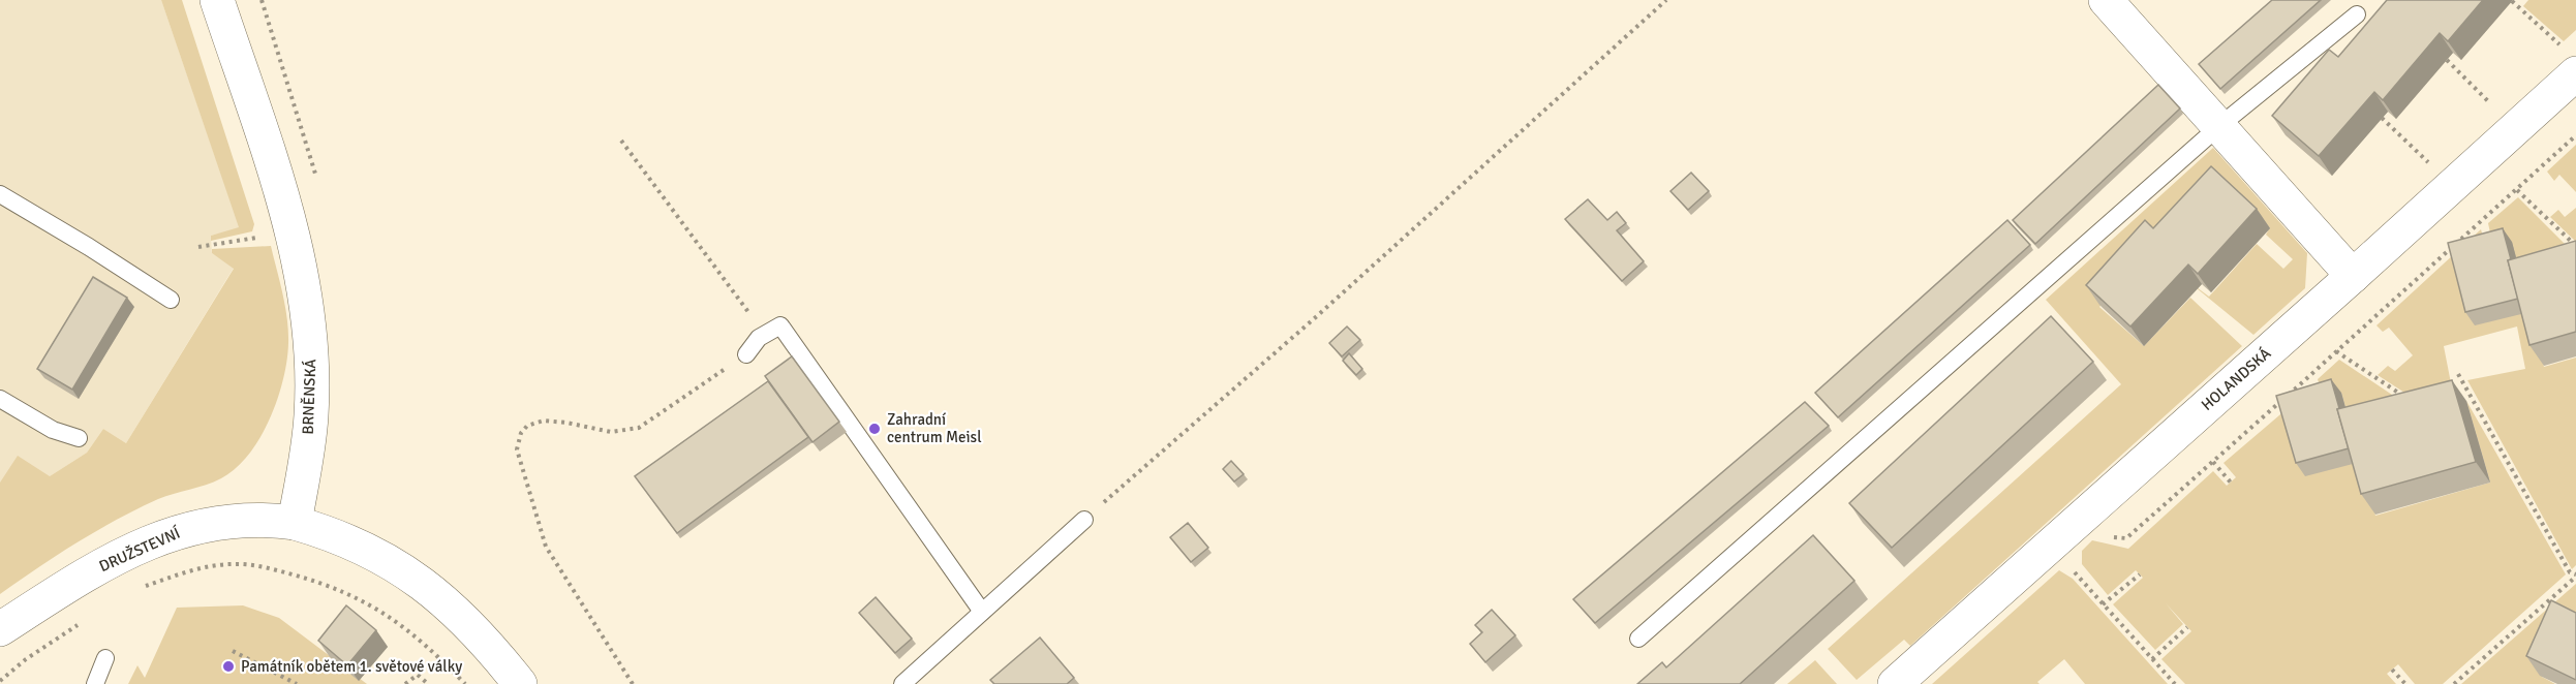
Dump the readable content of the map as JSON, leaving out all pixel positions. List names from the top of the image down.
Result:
{
  "streets": {
    "street": ["HOLANDSKÁ", "BRNĚNSKÁ", "DRUŽSTEVNÍ"]
  },
  "crossings": [
    ["BRNĚNSKÁ", "DRUŽSTEVNÍ"]
  ],
  "places": ["Zahradní centrum Meisl", "Památník obětem 1. světové války"]
}
